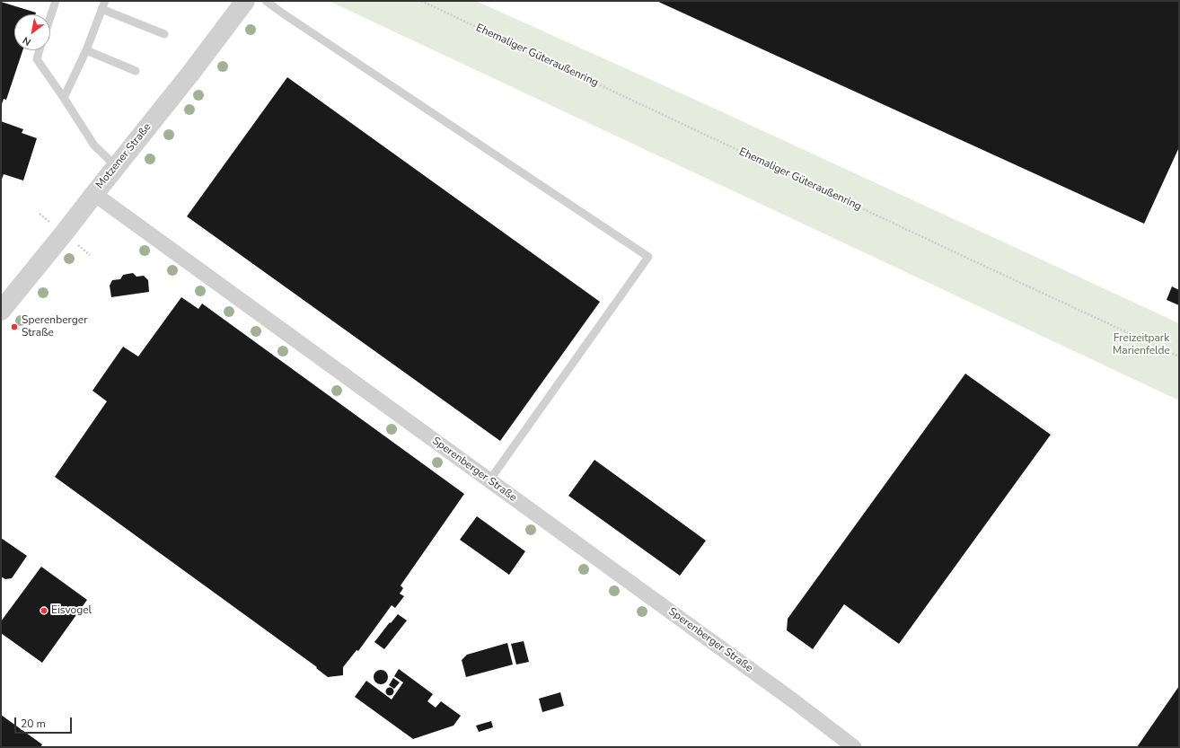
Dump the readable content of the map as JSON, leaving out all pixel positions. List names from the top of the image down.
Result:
{
  "streets": {
    "street": ["Motzener Straße", "Sperenberger Straße"],
    "path": ["Ehemaliger Güteraußenring"]
  },
  "crossings": [
    ["Motzener Straße", "Sperenberger Straße"]
  ],
  "parks": ["Freizeitpark Marienfelde"],
  "places": ["Sperenberger Straße", "Eisvogel"],
  "scale_bar": "20 m",
  "north": "bottom left"
}
